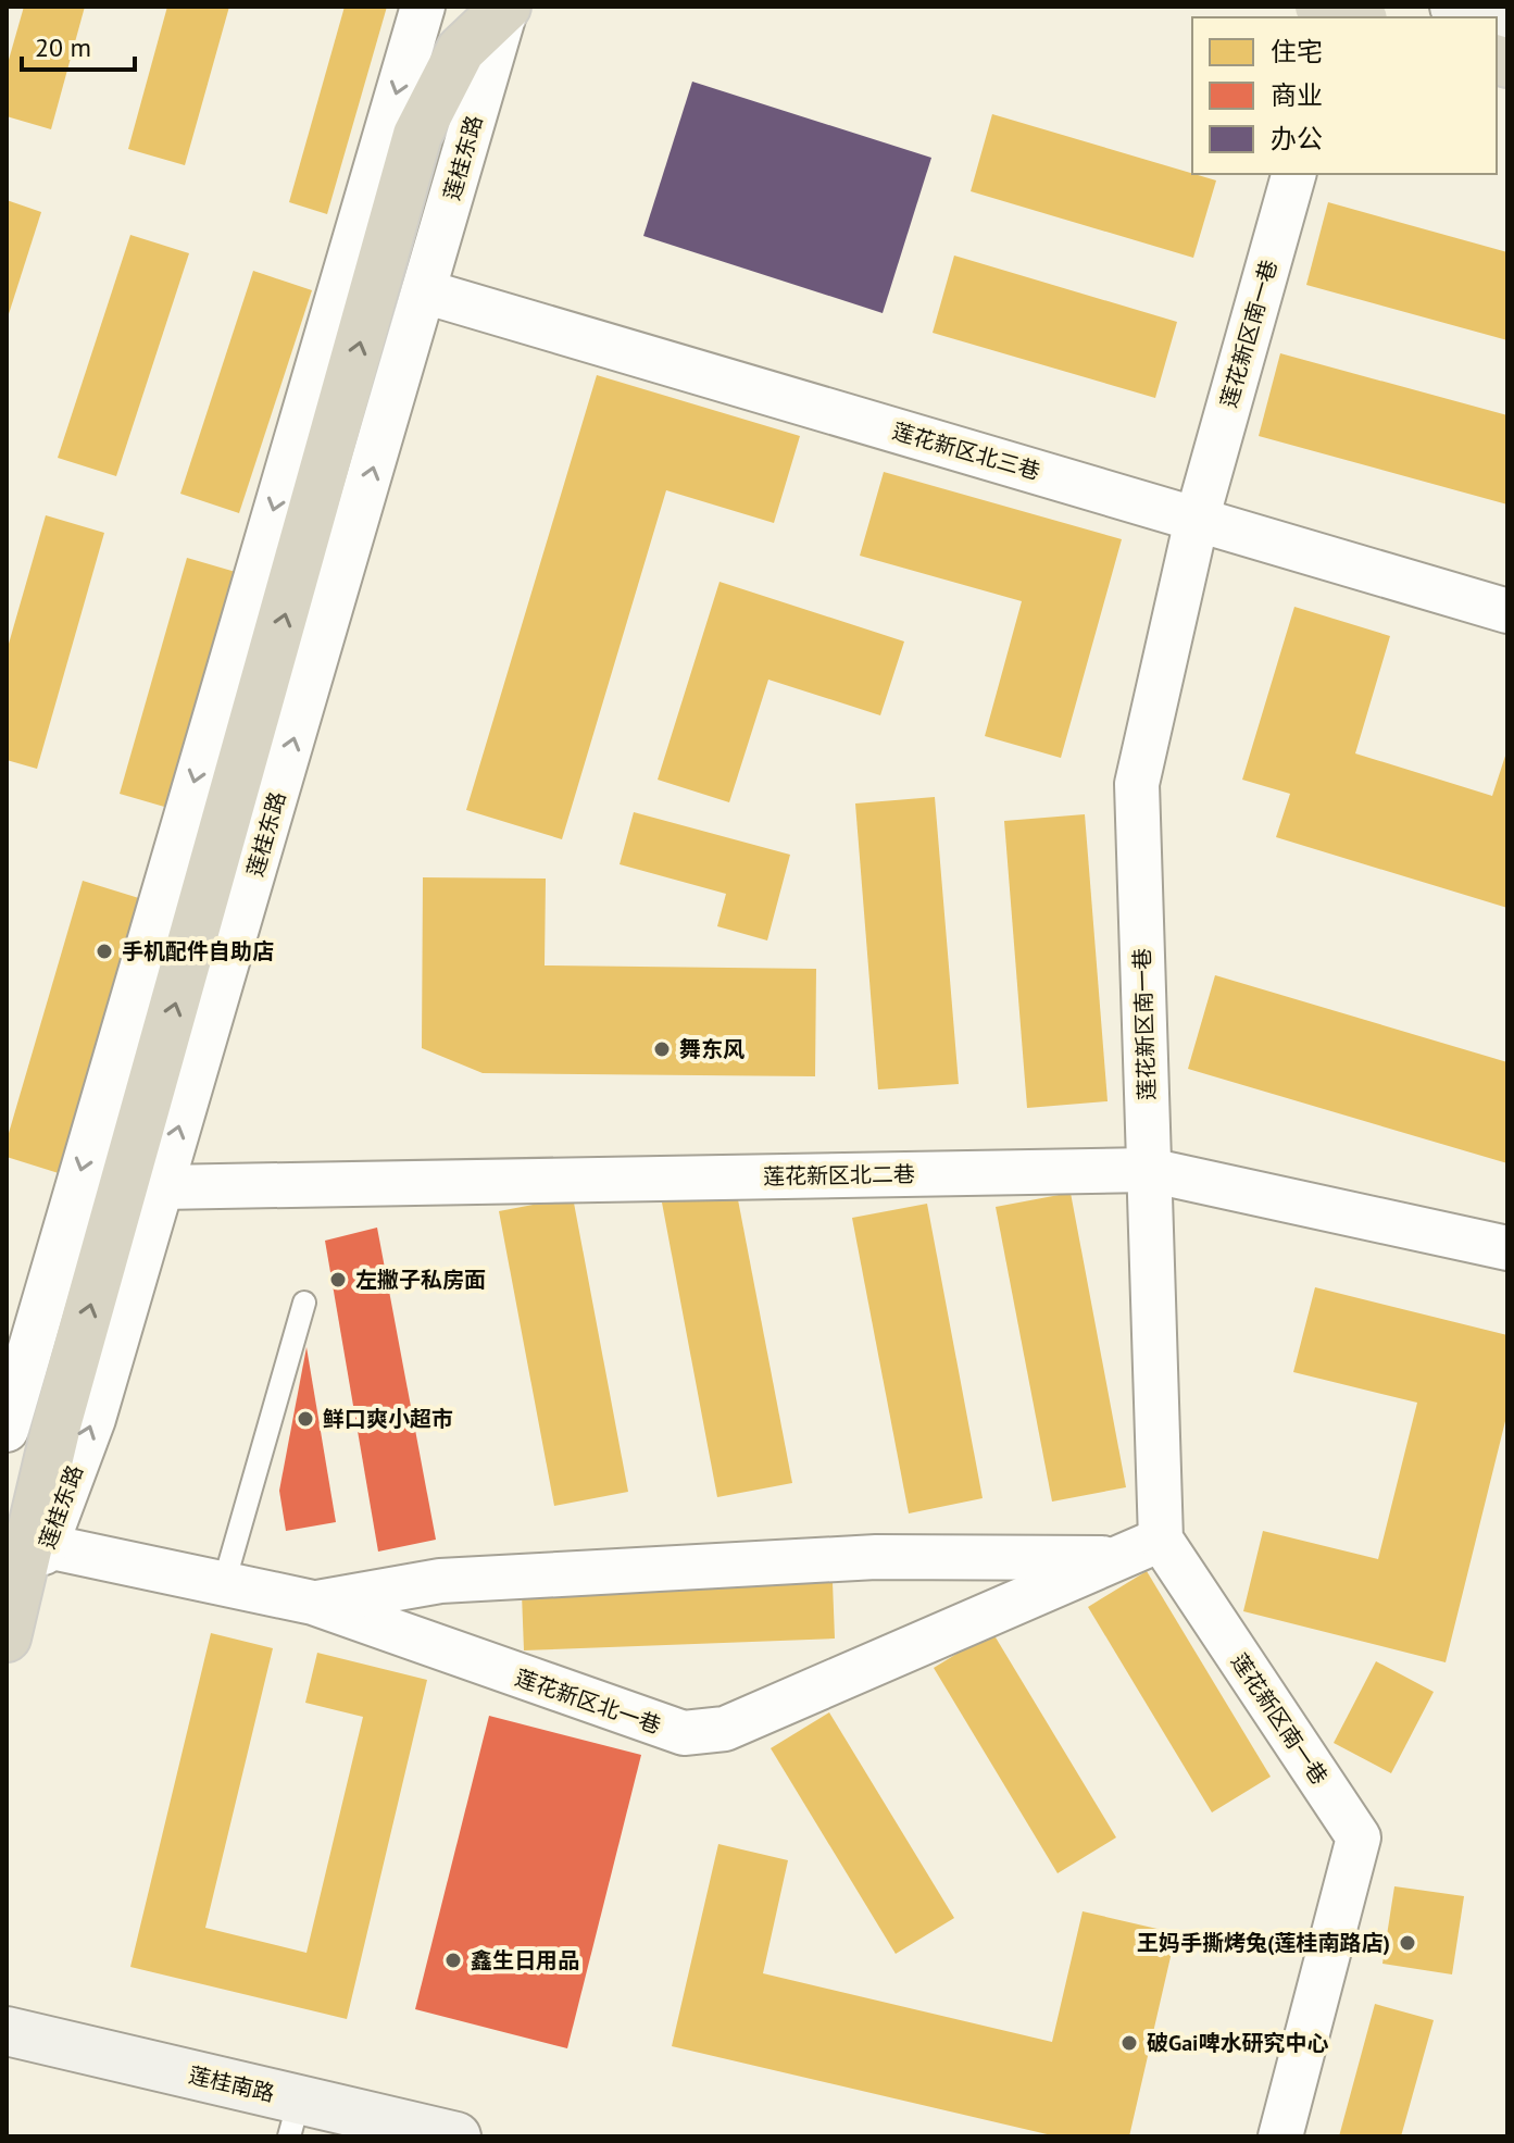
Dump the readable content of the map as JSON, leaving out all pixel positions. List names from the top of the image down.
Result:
{
  "streets": {
    "street": [
      "莲桂东路",
      "莲花新区南一巷",
      "莲花新区北三巷",
      "莲花新区北二巷",
      "莲花新区北一巷",
      "莲桂南路"
    ]
  },
  "crossings": [
    ["莲桂东路", "莲花新区北三巷"],
    ["莲桂东路", "莲花新区北二巷"],
    ["莲桂东路", "莲花新区北一巷"],
    ["莲花新区南一巷", "莲花新区北三巷"],
    ["莲花新区南一巷", "莲花新区北二巷"],
    ["莲花新区南一巷", "莲花新区北一巷"]
  ],
  "places": [
    "手机配件自助店",
    "舞东风",
    "左撇子私房面",
    "鲜口爽小超市",
    "王妈手撕烤兔(莲桂南路店)",
    "鑫生日用品",
    "破Gai啤水研究中心"
  ],
  "legend": ["住宅", "商业", "办公"],
  "scale_bar": "20 m"
}
